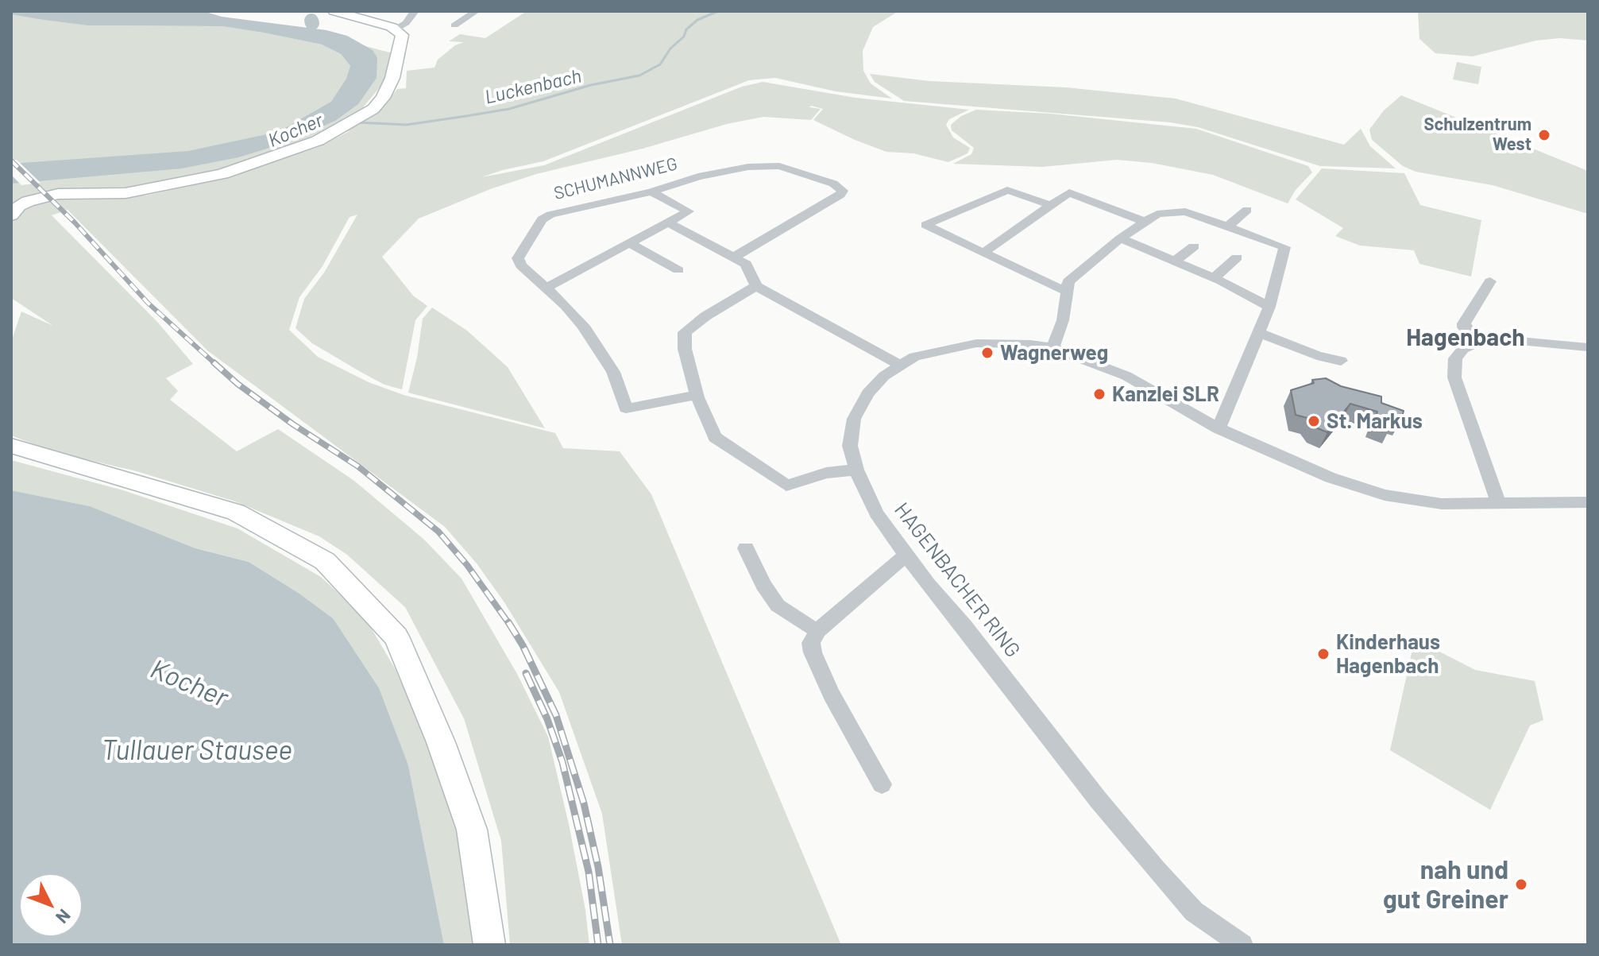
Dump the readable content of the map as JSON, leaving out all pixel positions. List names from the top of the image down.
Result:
{
  "streets": {
    "street": ["SCHUMANNWEG", "HAGENBACHER RING"]
  },
  "districts": ["Hagenbach"],
  "water": ["Luckenbach", "Kocher", "Tullauer Stausee"],
  "places": [
    "Schulzentrum West",
    "Wagnerweg",
    "Kanzlei SLR",
    "St. Markus",
    "Kinderhaus Hagenbach",
    "nah und gut Greiner"
  ],
  "north": "bottom right"
}
